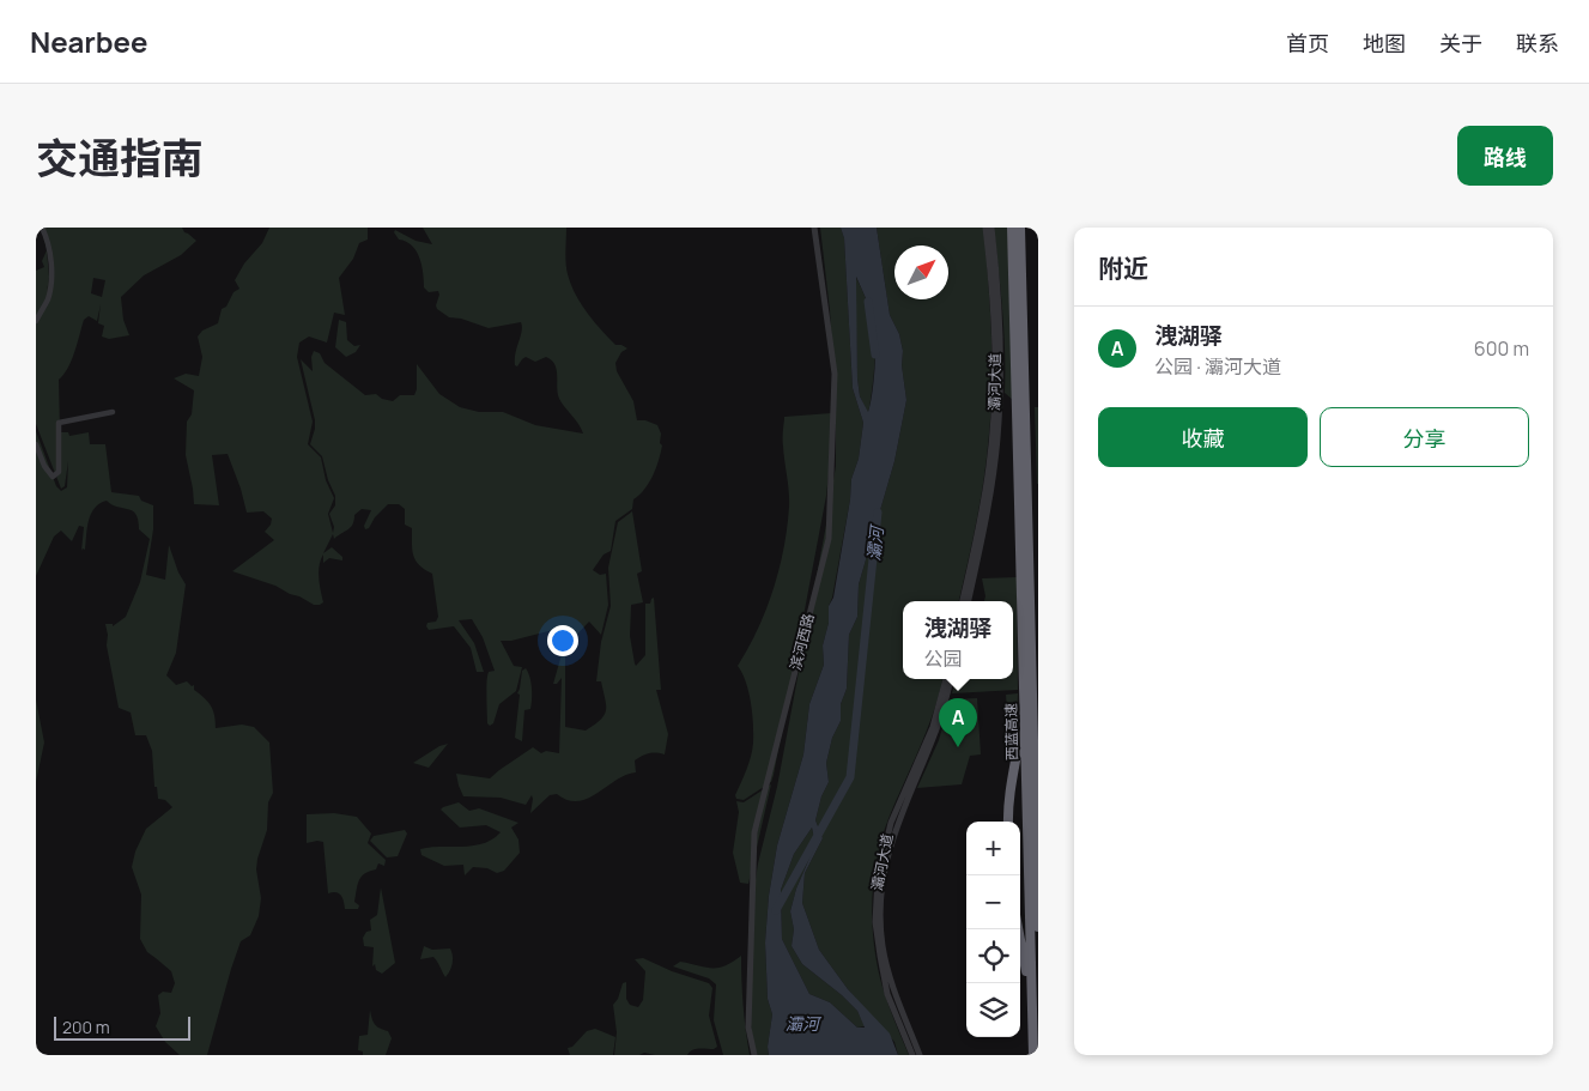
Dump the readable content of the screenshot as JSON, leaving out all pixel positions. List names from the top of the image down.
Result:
{
  "streets": {
    "highway": ["西蓝高速"],
    "street": ["灞河大道", "滨河西路"]
  },
  "water": ["灞河"],
  "scale_bar": "200 m",
  "north": "top right",
  "page": {
    "header": "Nearbee",
    "nav": [
      "首页",
      "地图",
      "关于",
      "联系"
    ],
    "title": "交通指南",
    "buttons": [
      "路线",
      ["收藏", "分享"]
    ],
    "heading": "附近",
    "list": [
      {
        "mark": "A",
        "name": "洩湖驿",
        "note": "公园 · 灞河大道",
        "value": "600 m"
      }
    ],
    "popup": ["洩湖驿", "公园"],
    "pins": "A",
    "map_buttons": ["+", "−"],
    "scale": "200 m"
  }
}
